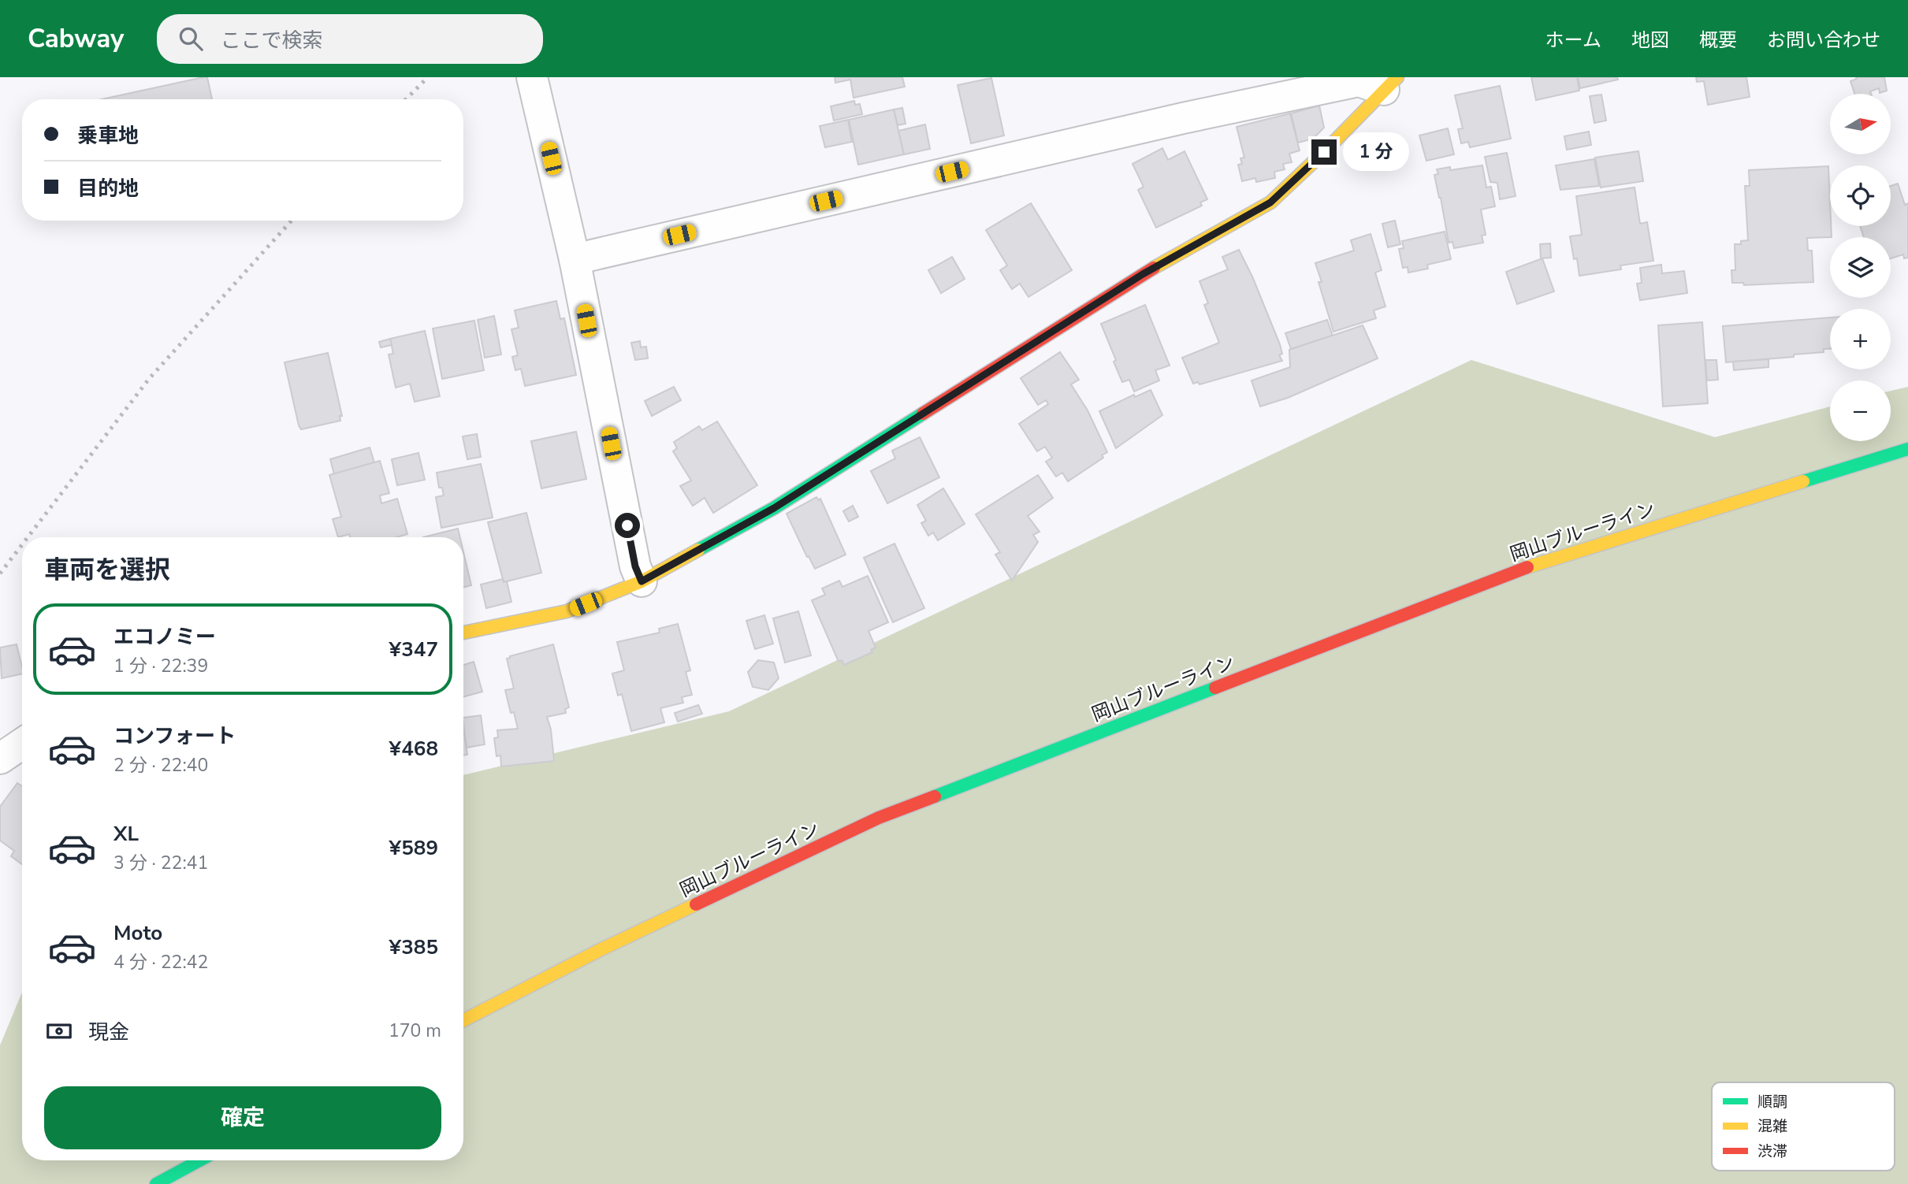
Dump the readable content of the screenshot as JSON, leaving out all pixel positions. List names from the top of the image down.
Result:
{
  "streets": {
    "main road": ["岡山ブルーライン"]
  },
  "legend": ["順調", "混雑", "渋滞"],
  "north": "right",
  "page": {
    "header": "Cabway",
    "search": "ここで検索",
    "nav": [
      "ホーム",
      "地図",
      "概要",
      "お問い合わせ"
    ],
    "map_buttons": ["+", "−"],
    "banner": ["乗車地", "目的地"],
    "bubble": "1 分",
    "heading": "車両を選択",
    "list": [
      {
        "name": "エコノミー",
        "note": "1 分 · 22:39",
        "value": "¥347"
      },
      {
        "name": "コンフォート",
        "note": "2 分 · 22:40",
        "value": "¥468"
      },
      {
        "name": "XL",
        "note": "3 分 · 22:41",
        "value": "¥589"
      },
      {
        "name": "Moto",
        "note": "4 分 · 22:42",
        "value": "¥385"
      }
    ],
    "pay": ["現金", "170 m"],
    "buttons": "確定"
  }
}
